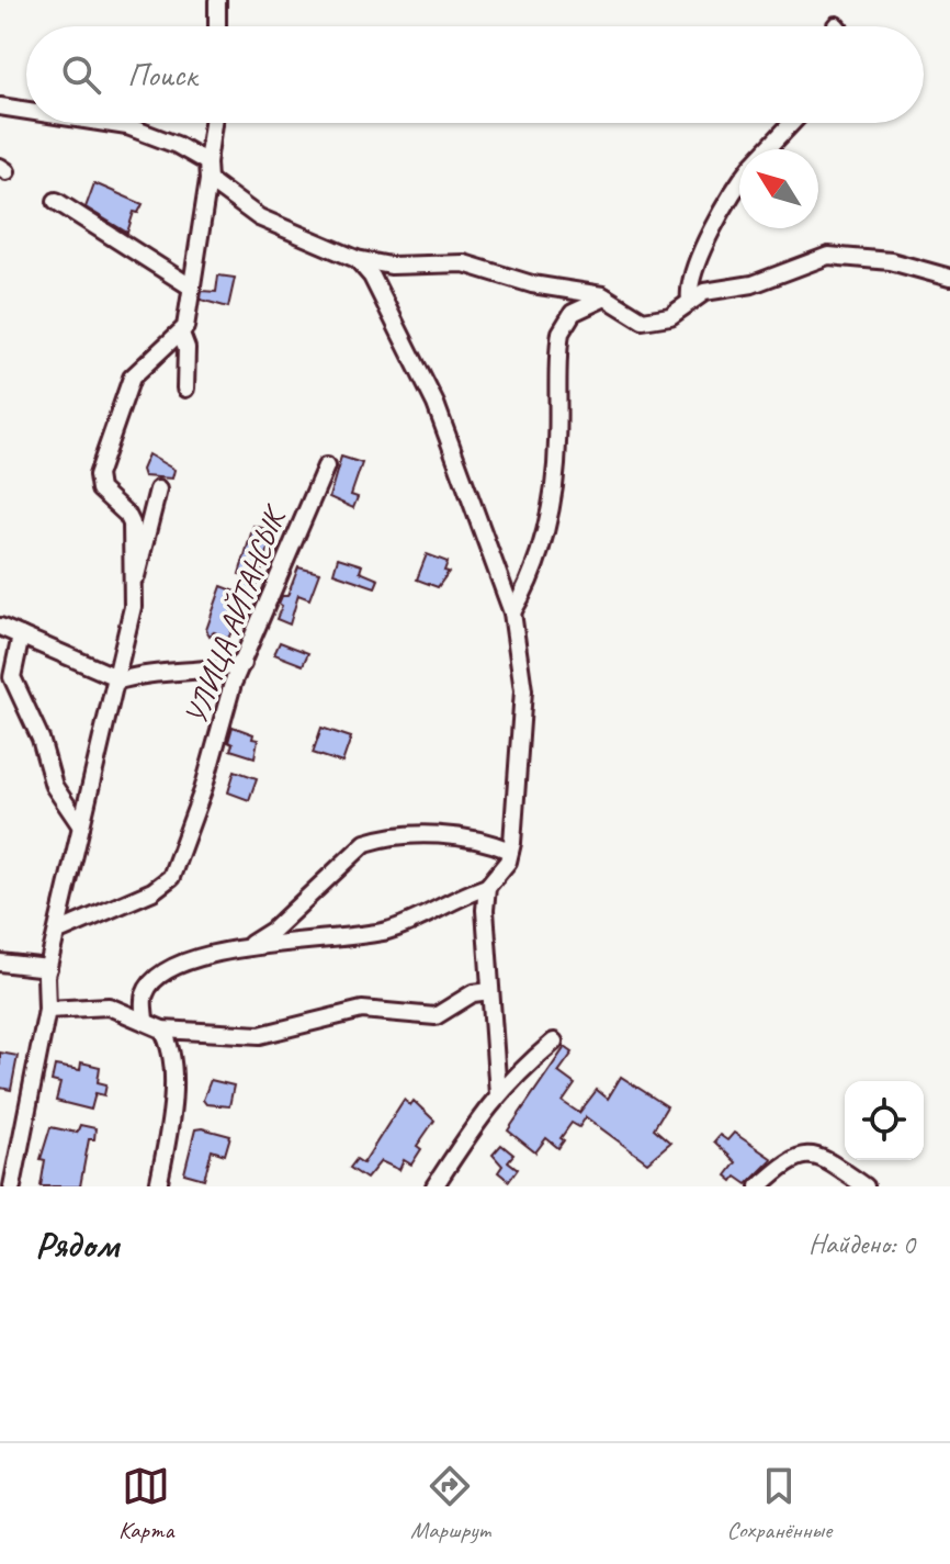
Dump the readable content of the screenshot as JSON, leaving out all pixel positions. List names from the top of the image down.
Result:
{
  "streets": {
    "street": ["УЛИЦА АЙТАНСЫК"]
  },
  "north": "top left",
  "page": {
    "search": "Поиск",
    "heading": ["Рядом", "Найдено: 0"],
    "nav": ["Карта", "Маршрут", "Сохранённые"]
  }
}
